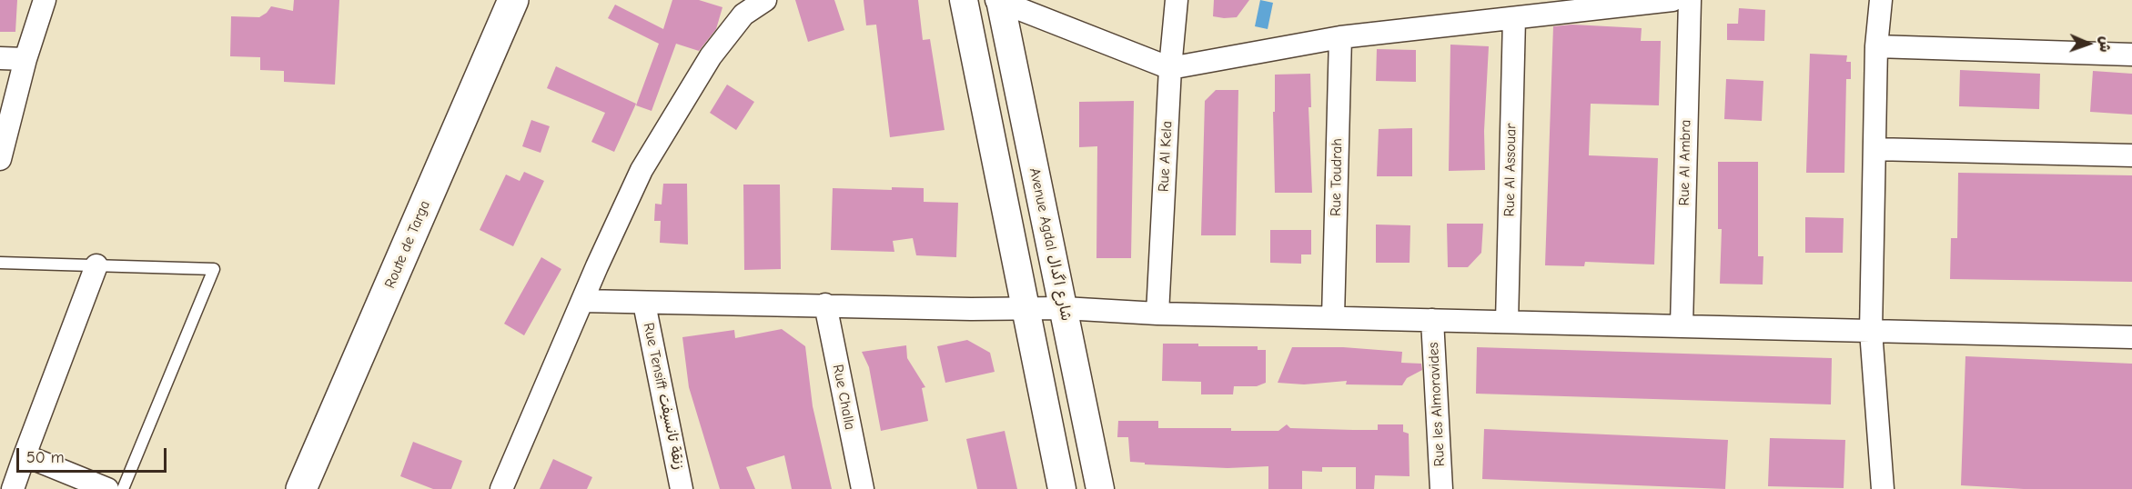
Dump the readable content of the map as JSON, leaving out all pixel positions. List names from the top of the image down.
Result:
{
  "streets": {
    "main road": ["Route de Targa"],
    "street": [
      "Rue Al Kela",
      "Rue Al Ambra",
      "Rue Al Assouar",
      "Rue Toudrah",
      "Avenue Agdal شارع اگدال",
      "Rue Tensift زنقة تانسيفت",
      "Rue Challa",
      "Rue les Almoravides"
    ]
  },
  "scale_bar": "50 m",
  "north": "right"
}
